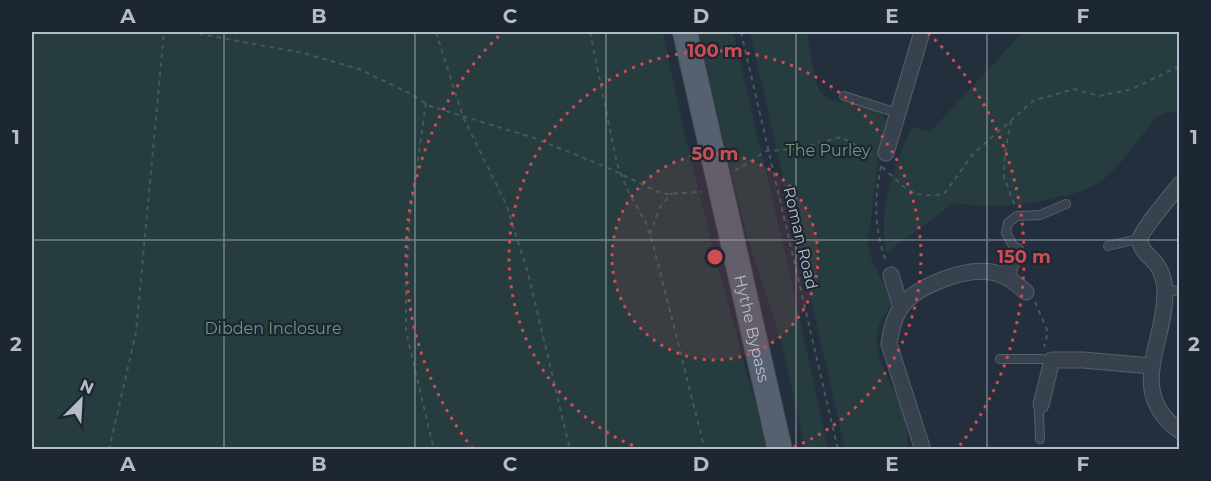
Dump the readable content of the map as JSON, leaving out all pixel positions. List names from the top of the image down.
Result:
{
  "streets": {
    "main road": ["Hythe Bypass"],
    "path": ["Roman Road"]
  },
  "parks": ["The Purley", "Dibden Inclosure"],
  "north": "top right",
  "grid": {
    "columns": [
      "A",
      "B",
      "C",
      "D",
      "E",
      "F"
    ],
    "rows": ["1", "2"]
  },
  "rings": ["100 m", "50 m", "150 m"]
}
